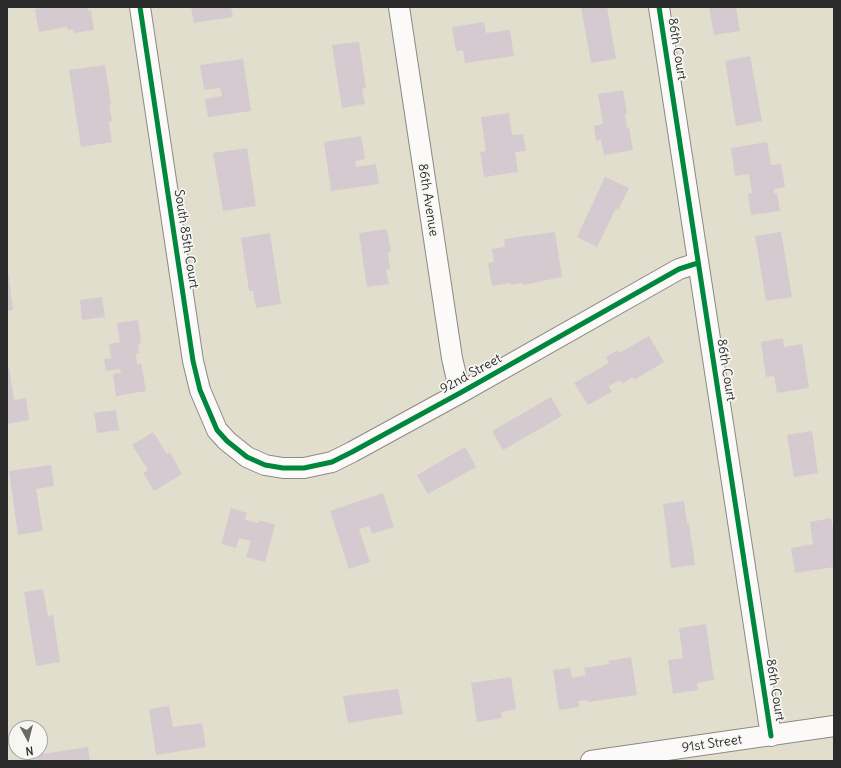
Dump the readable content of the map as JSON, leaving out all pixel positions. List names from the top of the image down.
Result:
{
  "streets": {
    "street": [
      "86th Court",
      "86th Avenue",
      "South 85th Court",
      "92nd Street",
      "91st Street"
    ]
  },
  "crossings": [
    ["86th Court", "92nd Street"],
    ["86th Court", "91st Street"],
    ["86th Avenue", "92nd Street"],
    ["South 85th Court", "92nd Street"]
  ],
  "north": "bottom"
}
